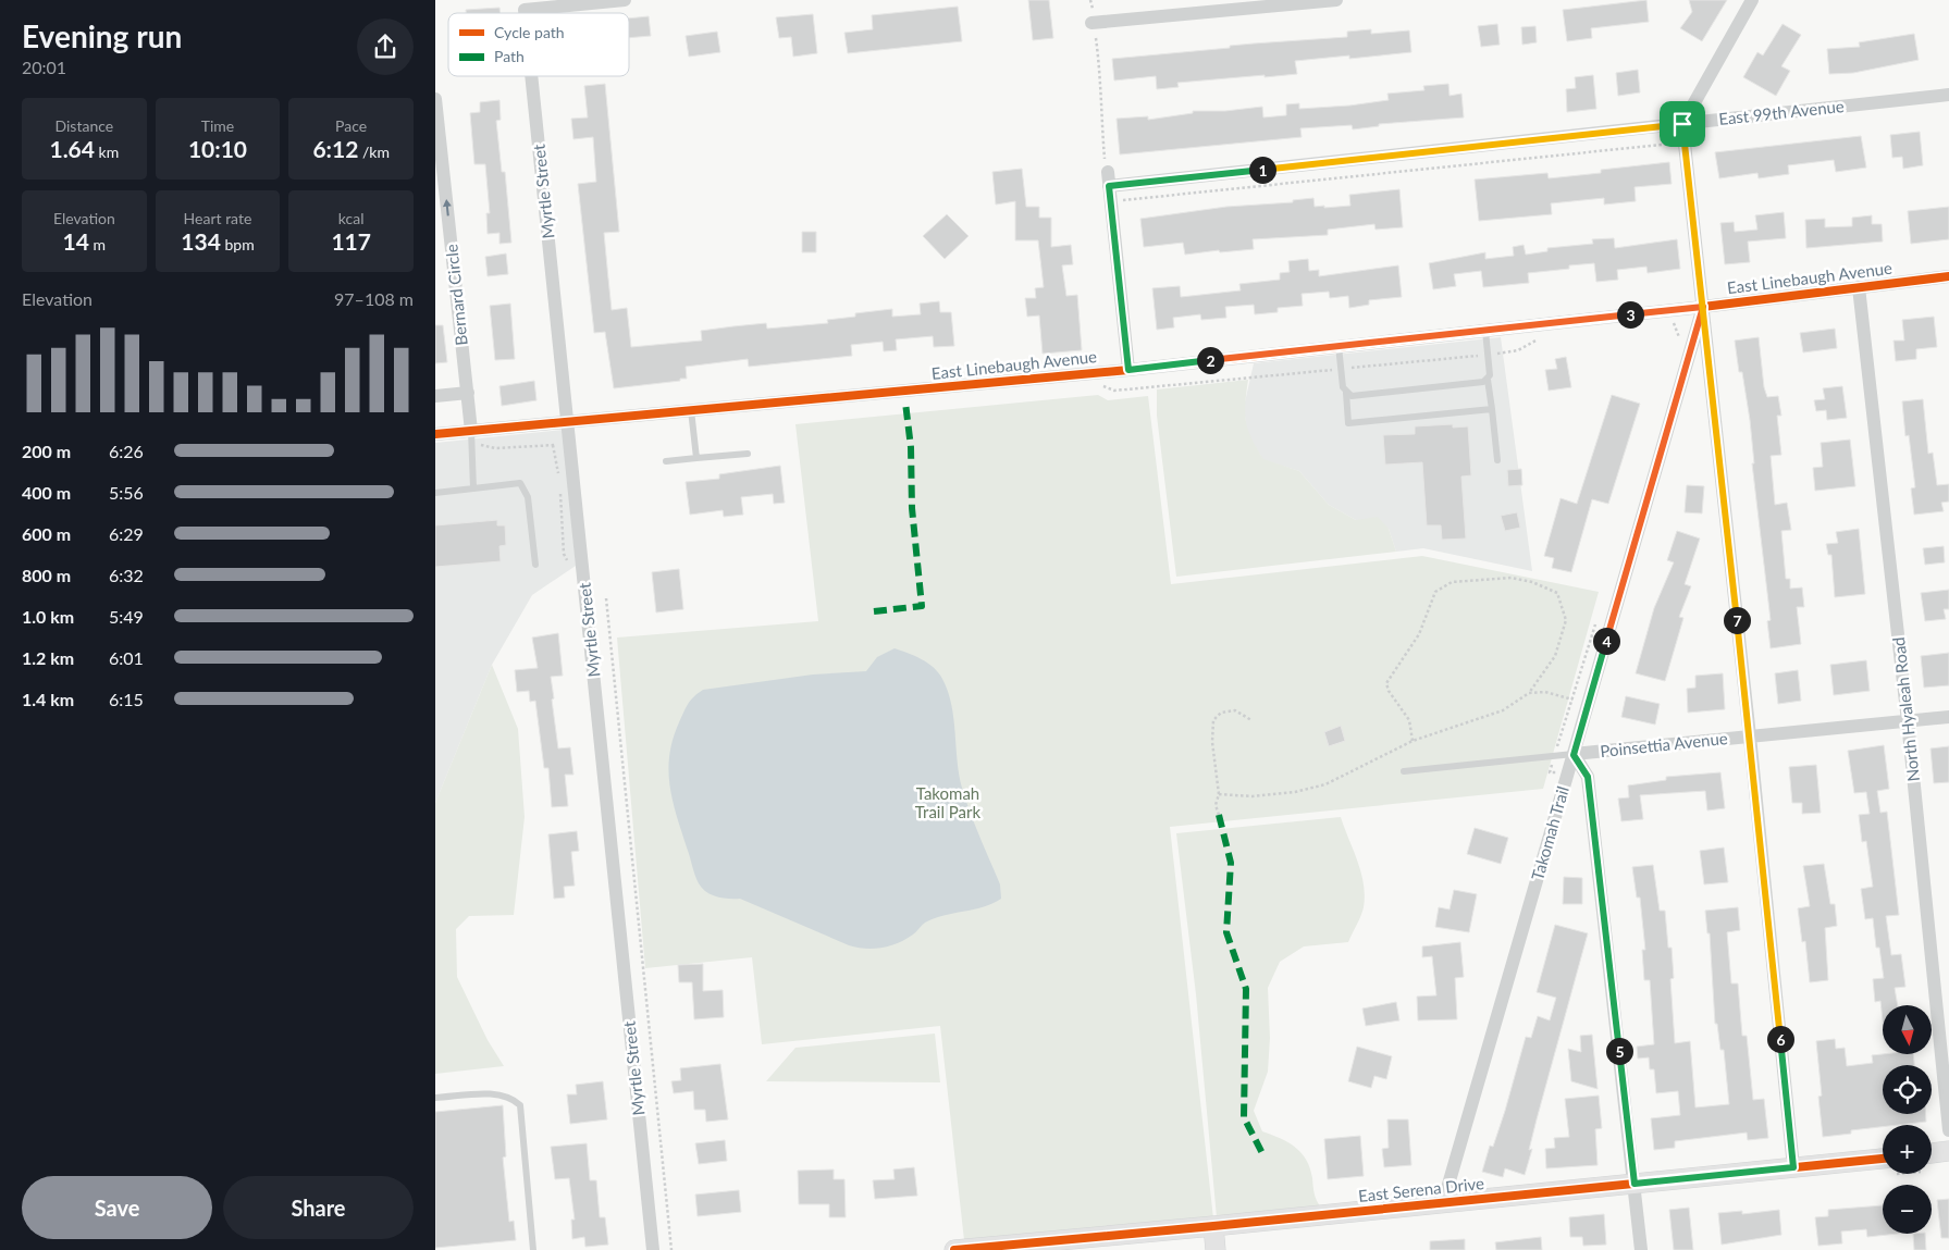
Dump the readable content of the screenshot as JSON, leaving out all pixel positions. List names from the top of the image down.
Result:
{
  "streets": {
    "street": [
      "East 99th Avenue",
      "Myrtle Street",
      "East Linebaugh Avenue",
      "Bernard Circle",
      "North Hyaleah Road",
      "Poinsettia Avenue",
      "Takomah Trail",
      "East Serena Drive"
    ]
  },
  "crossings": [
    ["East 99th Avenue", "Takomah Trail"],
    ["Myrtle Street", "East Linebaugh Avenue"],
    ["East Linebaugh Avenue", "Bernard Circle"],
    ["East Linebaugh Avenue", "North Hyaleah Road"],
    ["East Linebaugh Avenue", "Takomah Trail"],
    ["North Hyaleah Road", "Poinsettia Avenue"],
    ["Poinsettia Avenue", "Takomah Trail"],
    ["Takomah Trail", "East Serena Drive"]
  ],
  "one_way": ["Bernard Circle"],
  "parks": ["Takomah Trail Park"],
  "legend": ["Cycle path", "Path"],
  "north": "bottom",
  "page": {
    "heading": ["Evening run", "20:01"],
    "stats": [
      ["Distance", "1.64 km"],
      ["Time", "10:10"],
      ["Pace", "6:12 /km"],
      ["Elevation", "14 m"],
      ["Heart rate", "134 bpm"],
      ["kcal", "117"]
    ],
    "pins": [
      "1",
      "3",
      "2",
      "7",
      "4",
      "6",
      "5"
    ],
    "chart": ["Elevation", "97–108 m"],
    "list": [
      {
        "name": "200 m",
        "note": "6:26"
      },
      {
        "name": "400 m",
        "note": "5:56"
      },
      {
        "name": "600 m",
        "note": "6:29"
      },
      {
        "name": "800 m",
        "note": "6:32"
      },
      {
        "name": "1.0 km",
        "note": "5:49"
      },
      {
        "name": "1.2 km",
        "note": "6:01"
      },
      {
        "name": "1.4 km",
        "note": "6:15"
      }
    ],
    "map_buttons": ["+", "−"],
    "buttons": ["Save", "Share"]
  }
}
